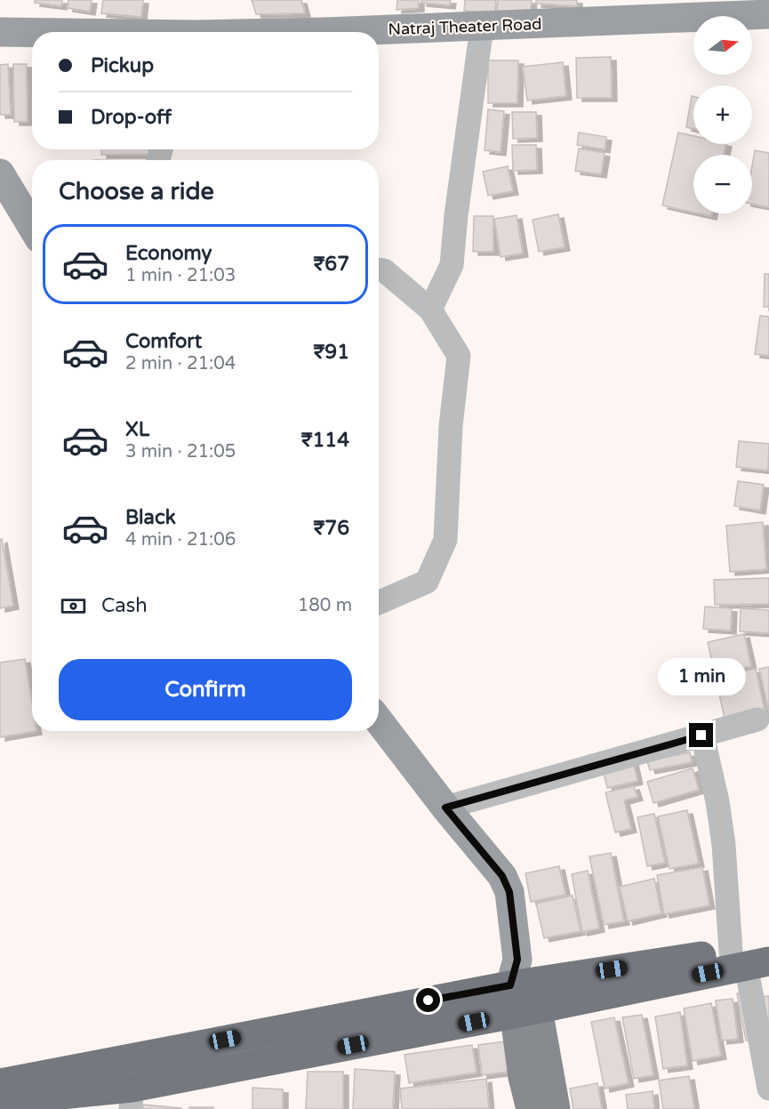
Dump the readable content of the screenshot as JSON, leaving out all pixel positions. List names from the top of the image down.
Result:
{
  "streets": {
    "street": ["Natraj Theater Road"]
  },
  "north": "right",
  "page": {
    "map_buttons": ["+", "−"],
    "banner": ["Pickup", "Drop-off"],
    "heading": "Choose a ride",
    "list": [
      {
        "name": "Economy",
        "note": "1 min · 21:03",
        "value": "₹67"
      },
      {
        "name": "Comfort",
        "note": "2 min · 21:04",
        "value": "₹91"
      },
      {
        "name": "XL",
        "note": "3 min · 21:05",
        "value": "₹114"
      },
      {
        "name": "Black",
        "note": "4 min · 21:06",
        "value": "₹76"
      }
    ],
    "pay": ["Cash", "180 m"],
    "buttons": "Confirm",
    "bubble": "1 min"
  }
}
